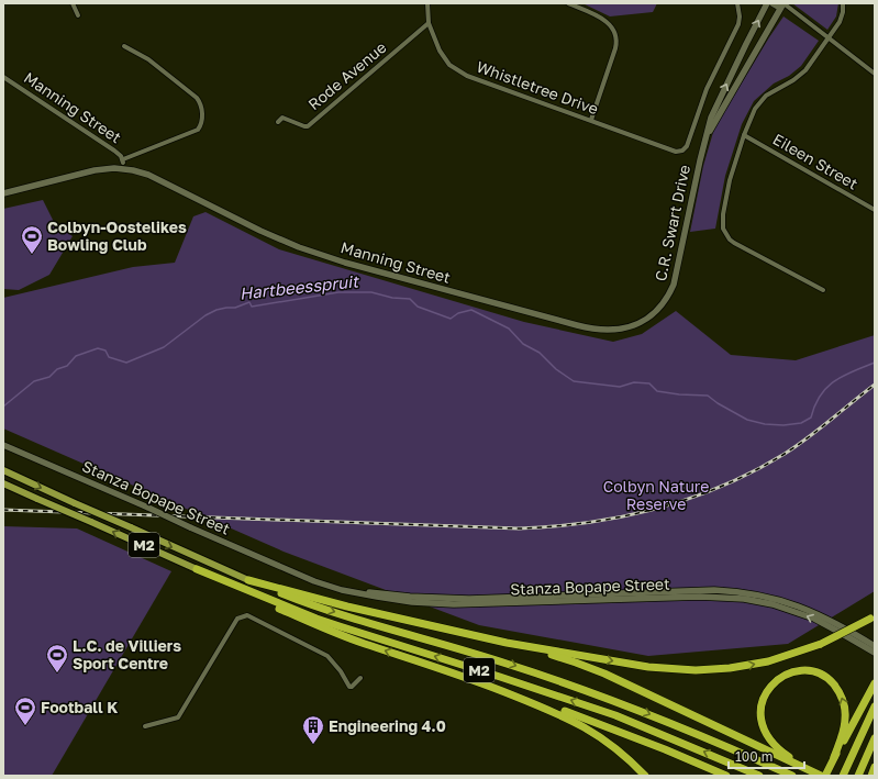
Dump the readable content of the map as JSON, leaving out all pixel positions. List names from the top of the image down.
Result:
{
  "streets": {
    "highway": ["M2"],
    "main road": ["Manning Street", "C.R. Swart Drive", "Stanza Bopape Street"],
    "street": ["Rode Avenue", "Whistletree Drive", "Eileen Street"]
  },
  "crossings": [
    ["Rode Avenue", "Whistletree Drive"],
    ["Manning Street", "C.R. Swart Drive"]
  ],
  "water": ["Hartbeesspruit"],
  "parks": ["Colbyn Nature Reserve"],
  "places": {
    "sports": ["Colbyn-Oostelikes Bowling Club", "L.C. de Villiers Sport Centre", "Football K"],
    "building": ["Engineering 4.0"]
  },
  "scale_bar": "100 m"
}
